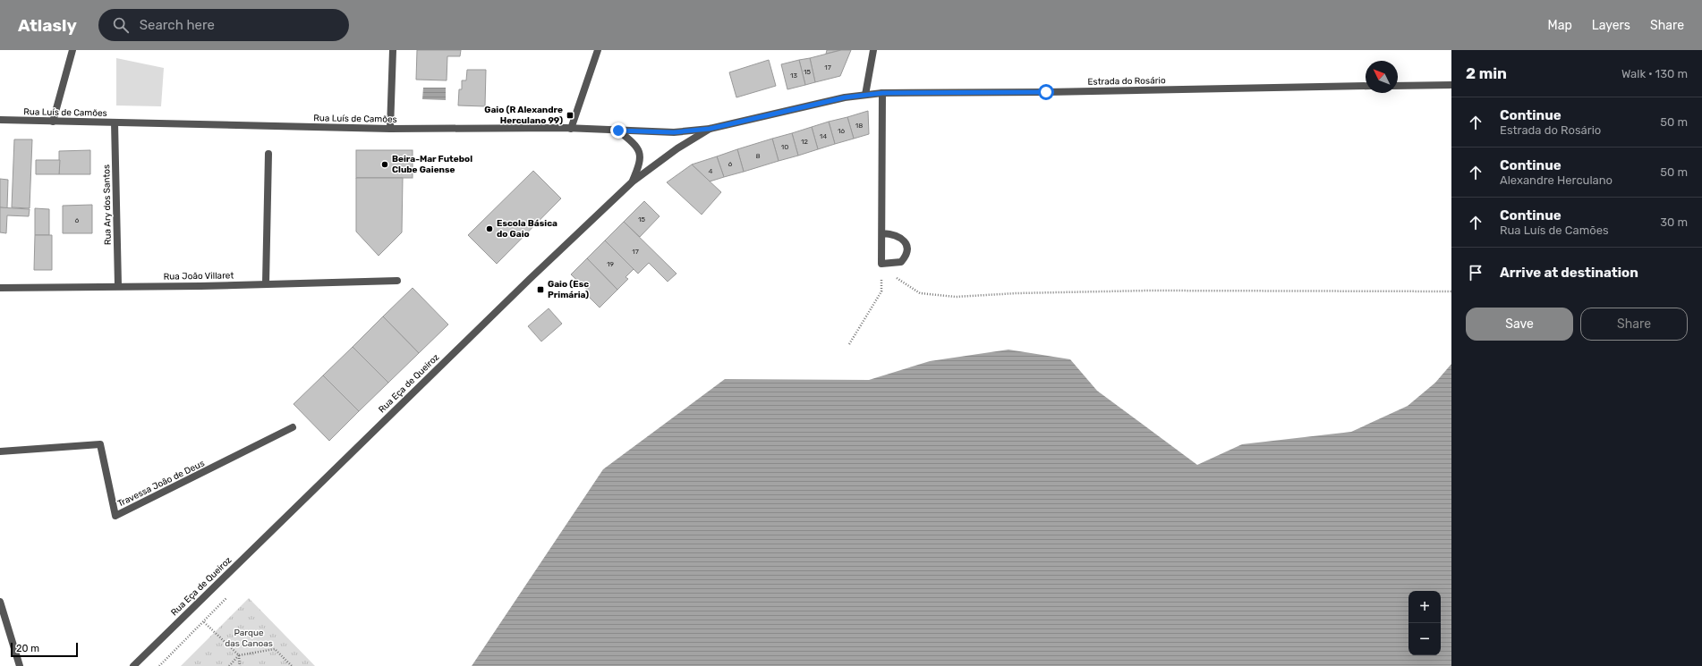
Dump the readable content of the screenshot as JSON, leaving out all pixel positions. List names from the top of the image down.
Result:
{
  "streets": {
    "street": [
      "Estrada do Rosário",
      "Rua Luís de Camões",
      "Rua Ary dos Santos",
      "Rua João Villaret",
      "Rua Eça de Queiroz",
      "Travessa João de Deus"
    ]
  },
  "crossings": [
    ["Estrada do Rosário", "Rua Luís de Camões"],
    ["Estrada do Rosário", "Rua Eça de Queiroz"],
    ["Rua Luís de Camões", "Rua Ary dos Santos"],
    ["Rua Luís de Camões", "Rua Eça de Queiroz"],
    ["Rua Ary dos Santos", "Rua João Villaret"]
  ],
  "parks": ["Parque das Canoas"],
  "places": {
    "transit": ["Gaio (R Alexandre Herculano 99)", "Gaio (Esc Primária)"],
    "other": ["Beira-Mar Futebol Clube Gaiense", "Escola Básica do Gaio"]
  },
  "house_numbers": [
    "17",
    "15",
    "13",
    "18",
    "16",
    "14",
    "12",
    "10",
    "8",
    "6",
    "4",
    "15",
    "6",
    "17",
    "19"
  ],
  "scale_bar": "20 m",
  "north": "top left",
  "page": {
    "header": "Atlasly",
    "search": "Search here",
    "nav": ["Map", "Layers", "Share"],
    "heading": ["2 min", "Walk · 130 m"],
    "list": [
      ["Continue", "Estrada do Rosário", "50 m"],
      ["Continue", "Alexandre Herculano", "50 m"],
      ["Continue", "Rua Luís de Camões", "30 m"],
      "Arrive at destination"
    ],
    "buttons": ["Save", "Share"],
    "map_buttons": ["+", "−"],
    "scale": "20 m"
  }
}
